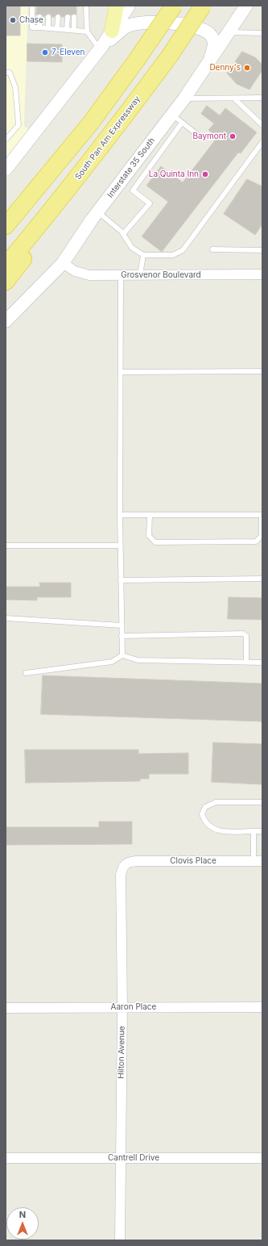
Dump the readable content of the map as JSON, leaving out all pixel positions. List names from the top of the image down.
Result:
{
  "streets": {
    "highway": ["South Pan Am Expressway"],
    "main road": ["Interstate 35 South"],
    "street": [
      "Grosvenor Boulevard",
      "Clovis Place",
      "Aaron Place",
      "Hilton Avenue",
      "Cantrell Drive"
    ]
  },
  "crossings": [
    ["Interstate 35 South", "Grosvenor Boulevard"],
    ["Clovis Place", "Hilton Avenue"],
    ["Aaron Place", "Hilton Avenue"],
    ["Hilton Avenue", "Cantrell Drive"]
  ],
  "places": [
    "Chase",
    "7-Eleven",
    "Denny's",
    "Baymont",
    "La Quinta Inn"
  ],
  "north": "top"
}
